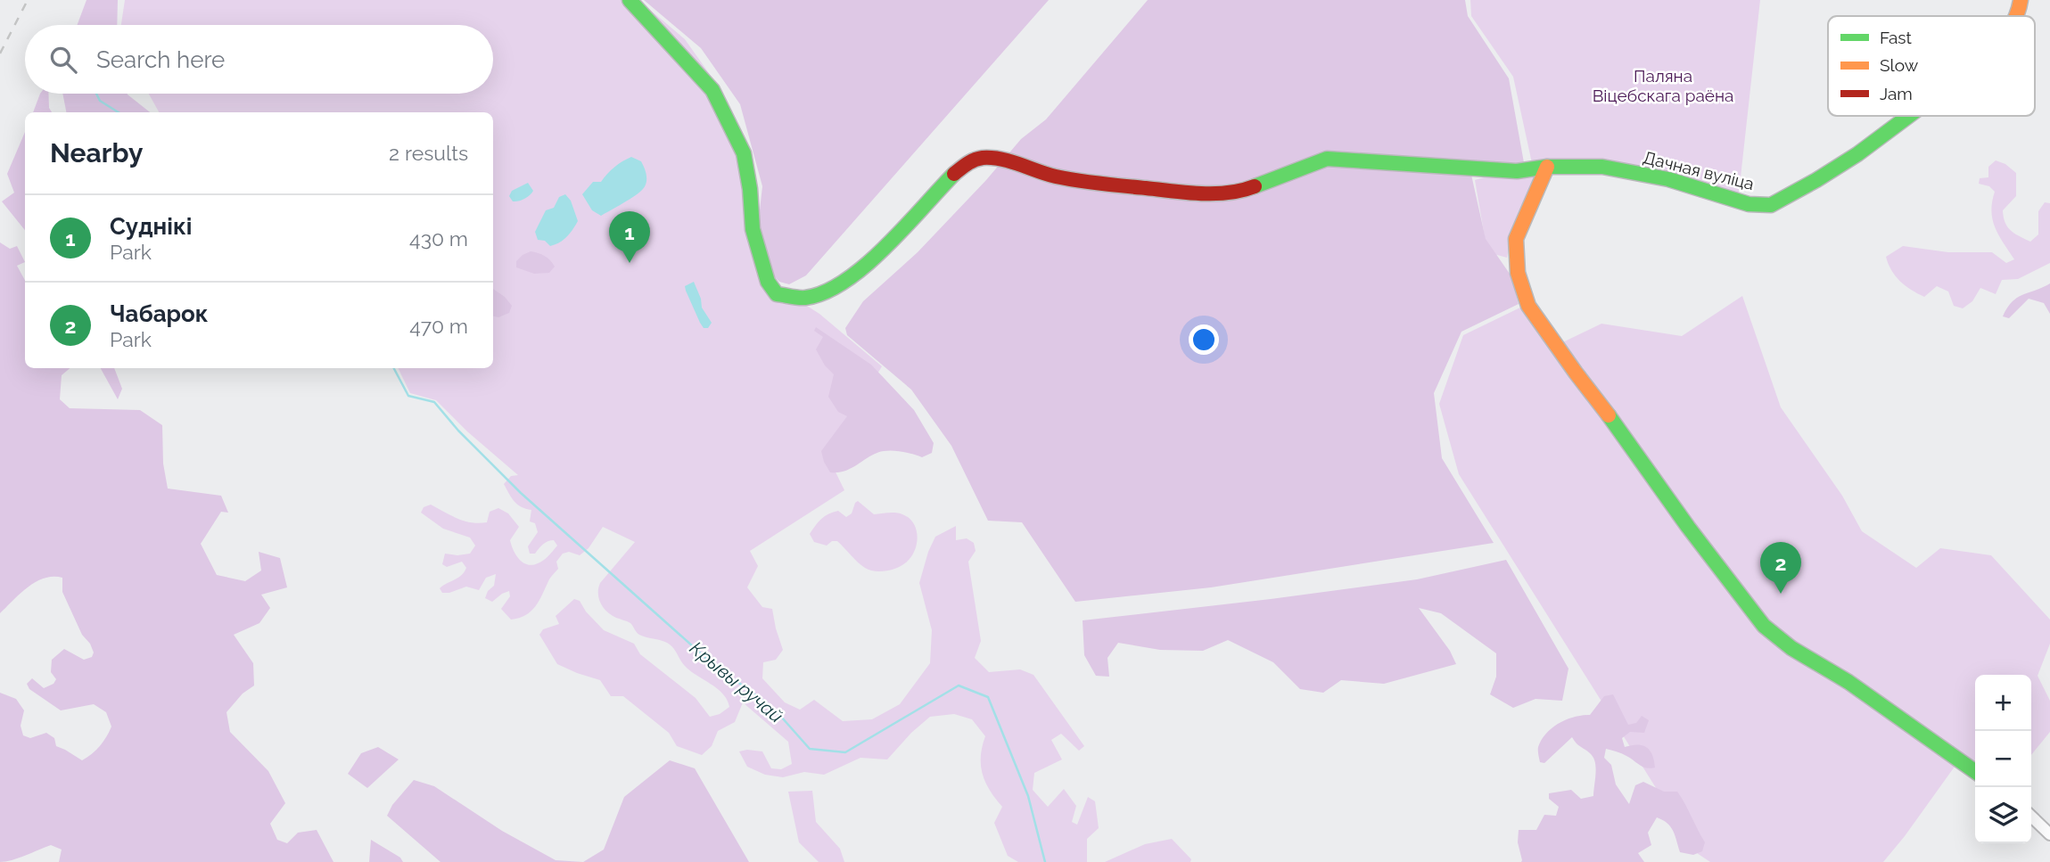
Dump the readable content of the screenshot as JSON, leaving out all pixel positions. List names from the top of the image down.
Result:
{
  "streets": {
    "street": ["Дачная вуліца"]
  },
  "water": ["Крывы ручай"],
  "parks": ["Паляна Віцебскага раёна"],
  "legend": ["Fast", "Slow", "Jam"],
  "page": {
    "search": "Search here",
    "heading": ["Nearby", "2 results"],
    "list": [
      {
        "mark": "1",
        "name": "Суднікі",
        "note": "Park",
        "value": "430 m"
      },
      {
        "mark": "2",
        "name": "Чабарок",
        "note": "Park",
        "value": "470 m"
      }
    ],
    "pins": ["1", "2"],
    "map_buttons": ["+", "−"]
  }
}
